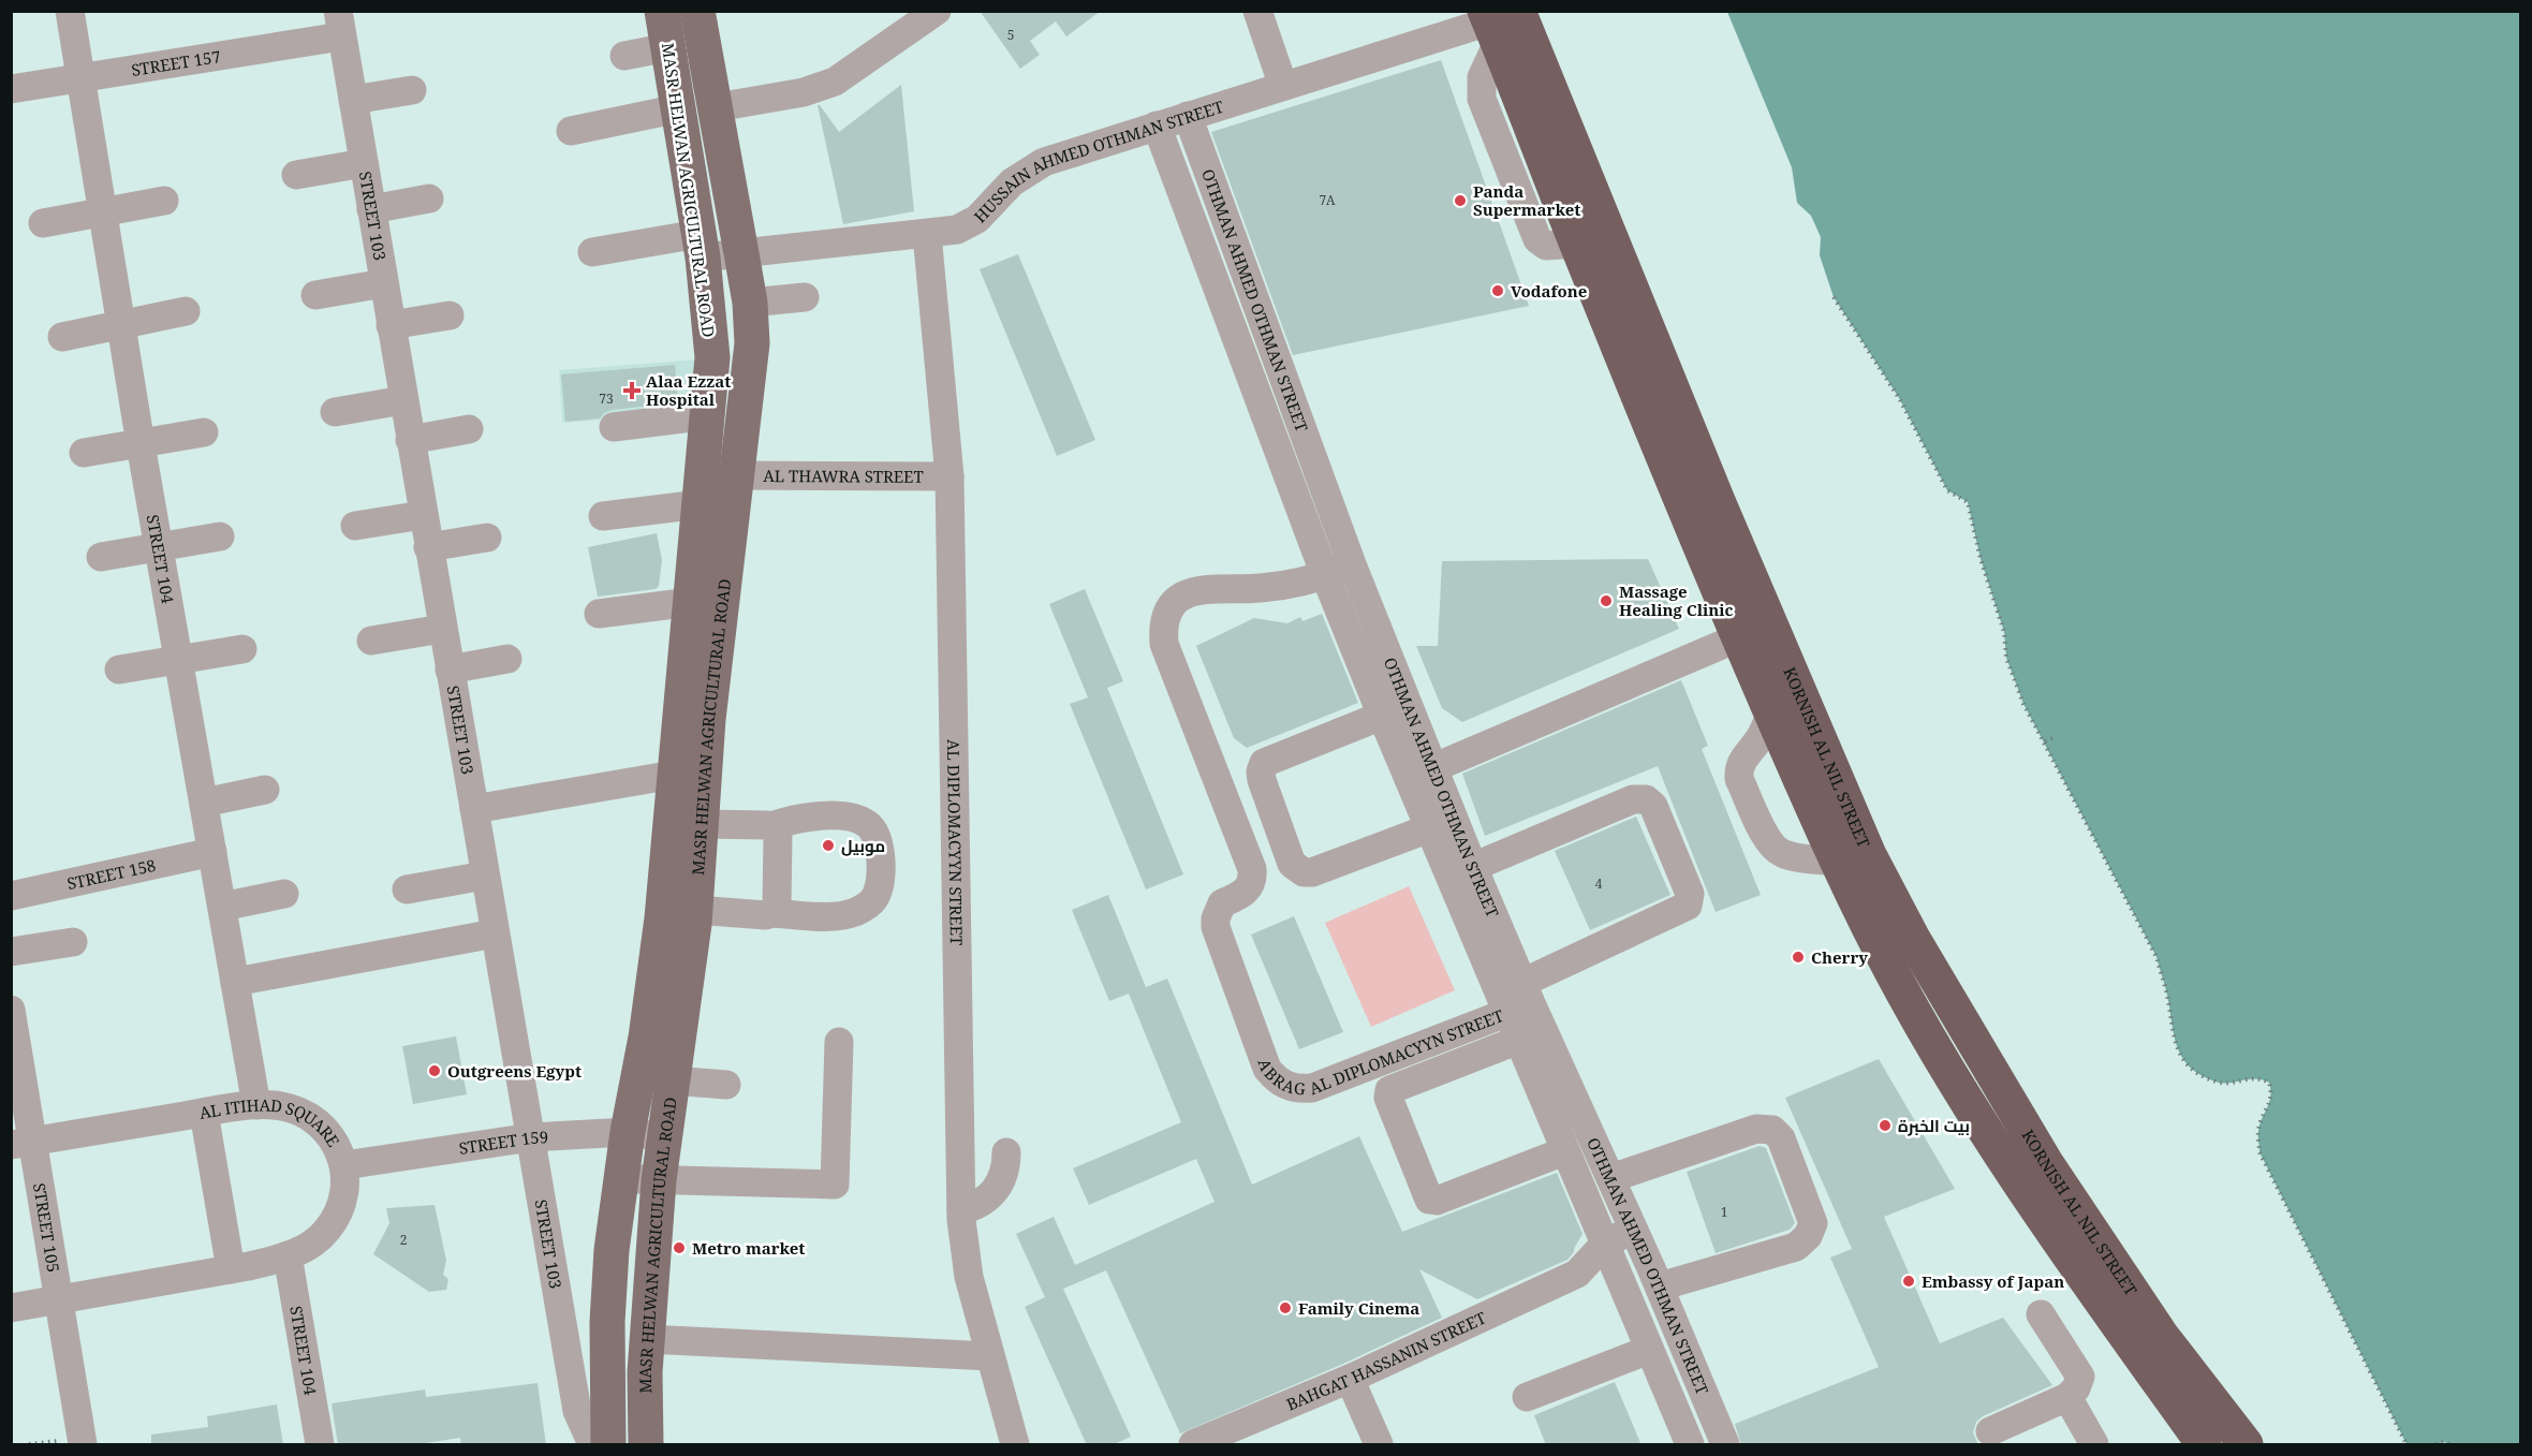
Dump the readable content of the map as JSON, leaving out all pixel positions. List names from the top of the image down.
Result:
{
  "streets": {
    "highway": ["KORNISH AL NIL STREET"],
    "main road": ["MASR HELWAN AGRICULTURAL ROAD"],
    "street": [
      "STREET 157",
      "HUSSAIN AHMED OTHMAN STREET",
      "STREET 103",
      "OTHMAN AHMED OTHMAN STREET",
      "AL THAWRA STREET",
      "STREET 104",
      "AL DIPLOMACYYN STREET",
      "STREET 158",
      "ABRAG AL DIPLOMACYYN STREET",
      "AL ITIHAD SQUARE",
      "STREET 159",
      "STREET 105",
      "BAHGAT HASSANIN STREET"
    ]
  },
  "crossings": [
    ["STREET 157", "STREET 103"],
    ["STREET 157", "STREET 104"],
    ["HUSSAIN AHMED OTHMAN STREET", "MASR HELWAN AGRICULTURAL ROAD"],
    ["HUSSAIN AHMED OTHMAN STREET", "OTHMAN AHMED OTHMAN STREET"],
    ["HUSSAIN AHMED OTHMAN STREET", "KORNISH AL NIL STREET"],
    ["HUSSAIN AHMED OTHMAN STREET", "AL DIPLOMACYYN STREET"],
    ["MASR HELWAN AGRICULTURAL ROAD", "AL THAWRA STREET"],
    ["MASR HELWAN AGRICULTURAL ROAD", "STREET 159"],
    ["STREET 103", "STREET 159"],
    ["OTHMAN AHMED OTHMAN STREET", "ABRAG AL DIPLOMACYYN STREET"],
    ["OTHMAN AHMED OTHMAN STREET", "BAHGAT HASSANIN STREET"],
    ["AL THAWRA STREET", "AL DIPLOMACYYN STREET"],
    ["STREET 104", "STREET 158"],
    ["STREET 104", "AL ITIHAD SQUARE"],
    ["AL ITIHAD SQUARE", "STREET 159"],
    ["AL ITIHAD SQUARE", "STREET 105"]
  ],
  "places": {
    "other": [
      "Panda Supermarket",
      "Vodafone",
      "Massage Healing Clinic",
      "موبيل",
      "Cherry",
      "Outgreens Egypt",
      "بيت الخبرة",
      "Metro market",
      "Embassy of Japan",
      "Family Cinema"
    ],
    "health": ["Alaa Ezzat Hospital"]
  },
  "house_numbers": [
    "5",
    "7A",
    "73",
    "4",
    "1",
    "2"
  ]
}
